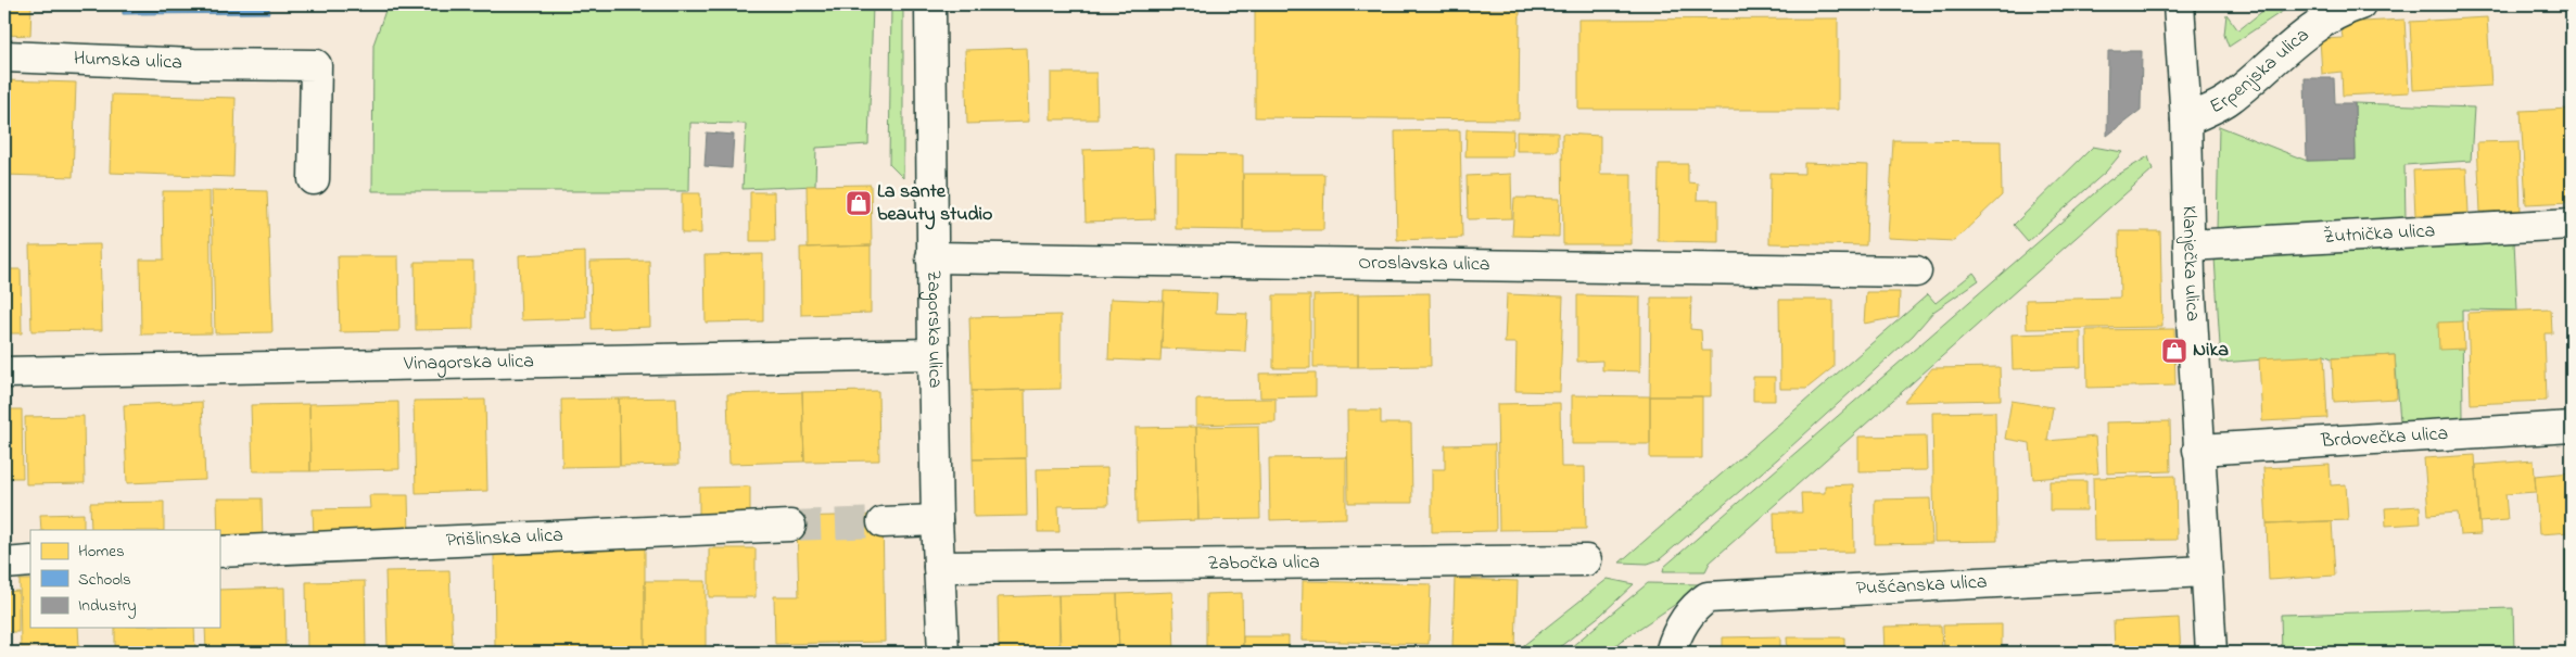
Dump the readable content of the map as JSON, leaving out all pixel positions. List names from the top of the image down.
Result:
{
  "streets": {
    "street": [
      "Humska ulica",
      "Erpenjska ulica",
      "Žutnička ulica",
      "Oroslavska ulica",
      "Klanječka ulica",
      "Zagorska ulica",
      "Vinagorska ulica",
      "Brdovečka ulica",
      "Prišlinska ulica",
      "Zabočka ulica",
      "Pušćanska ulica"
    ]
  },
  "crossings": [
    ["Erpenjska ulica", "Klanječka ulica"],
    ["Žutnička ulica", "Klanječka ulica"],
    ["Oroslavska ulica", "Zagorska ulica"],
    ["Klanječka ulica", "Brdovečka ulica"],
    ["Klanječka ulica", "Pušćanska ulica"],
    ["Zagorska ulica", "Vinagorska ulica"],
    ["Zagorska ulica", "Zabočka ulica"]
  ],
  "places": {
    "shop": ["La sante beauty studio", "Nika"]
  },
  "legend": ["Homes", "Schools", "Industry"]
}
